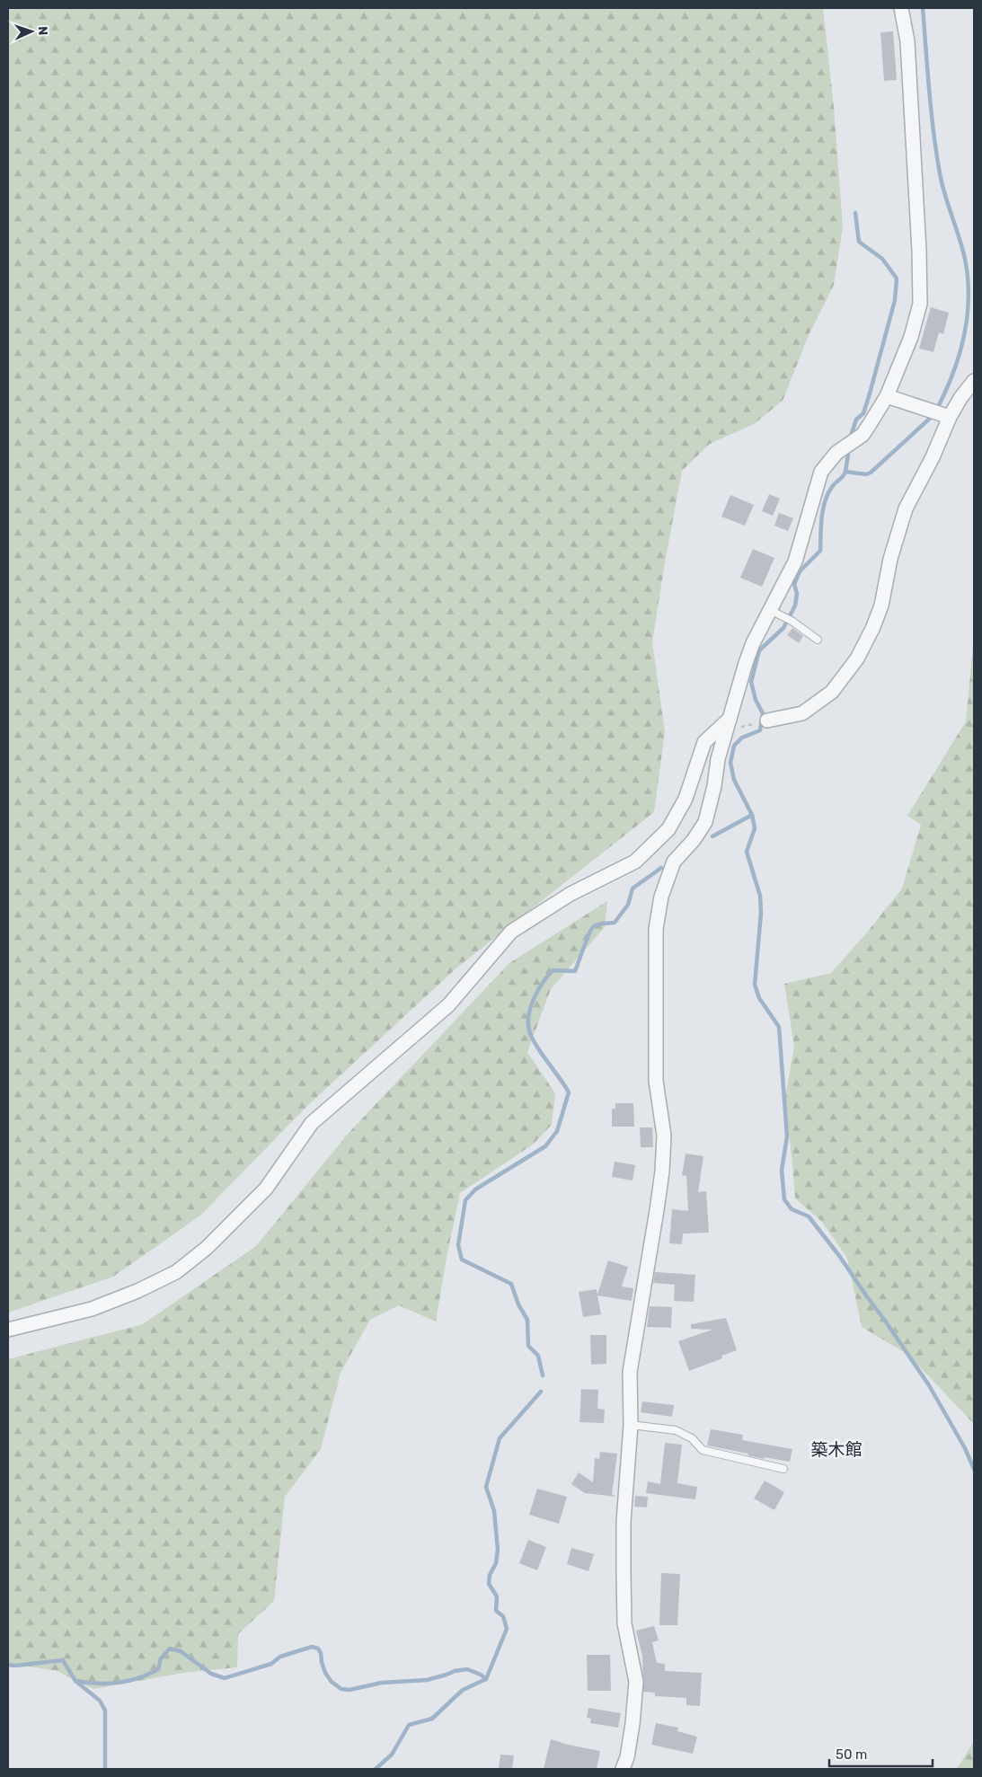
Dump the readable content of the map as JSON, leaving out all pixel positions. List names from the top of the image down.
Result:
{
  "districts": ["築木館"],
  "scale_bar": "50 m",
  "north": "right"
}
